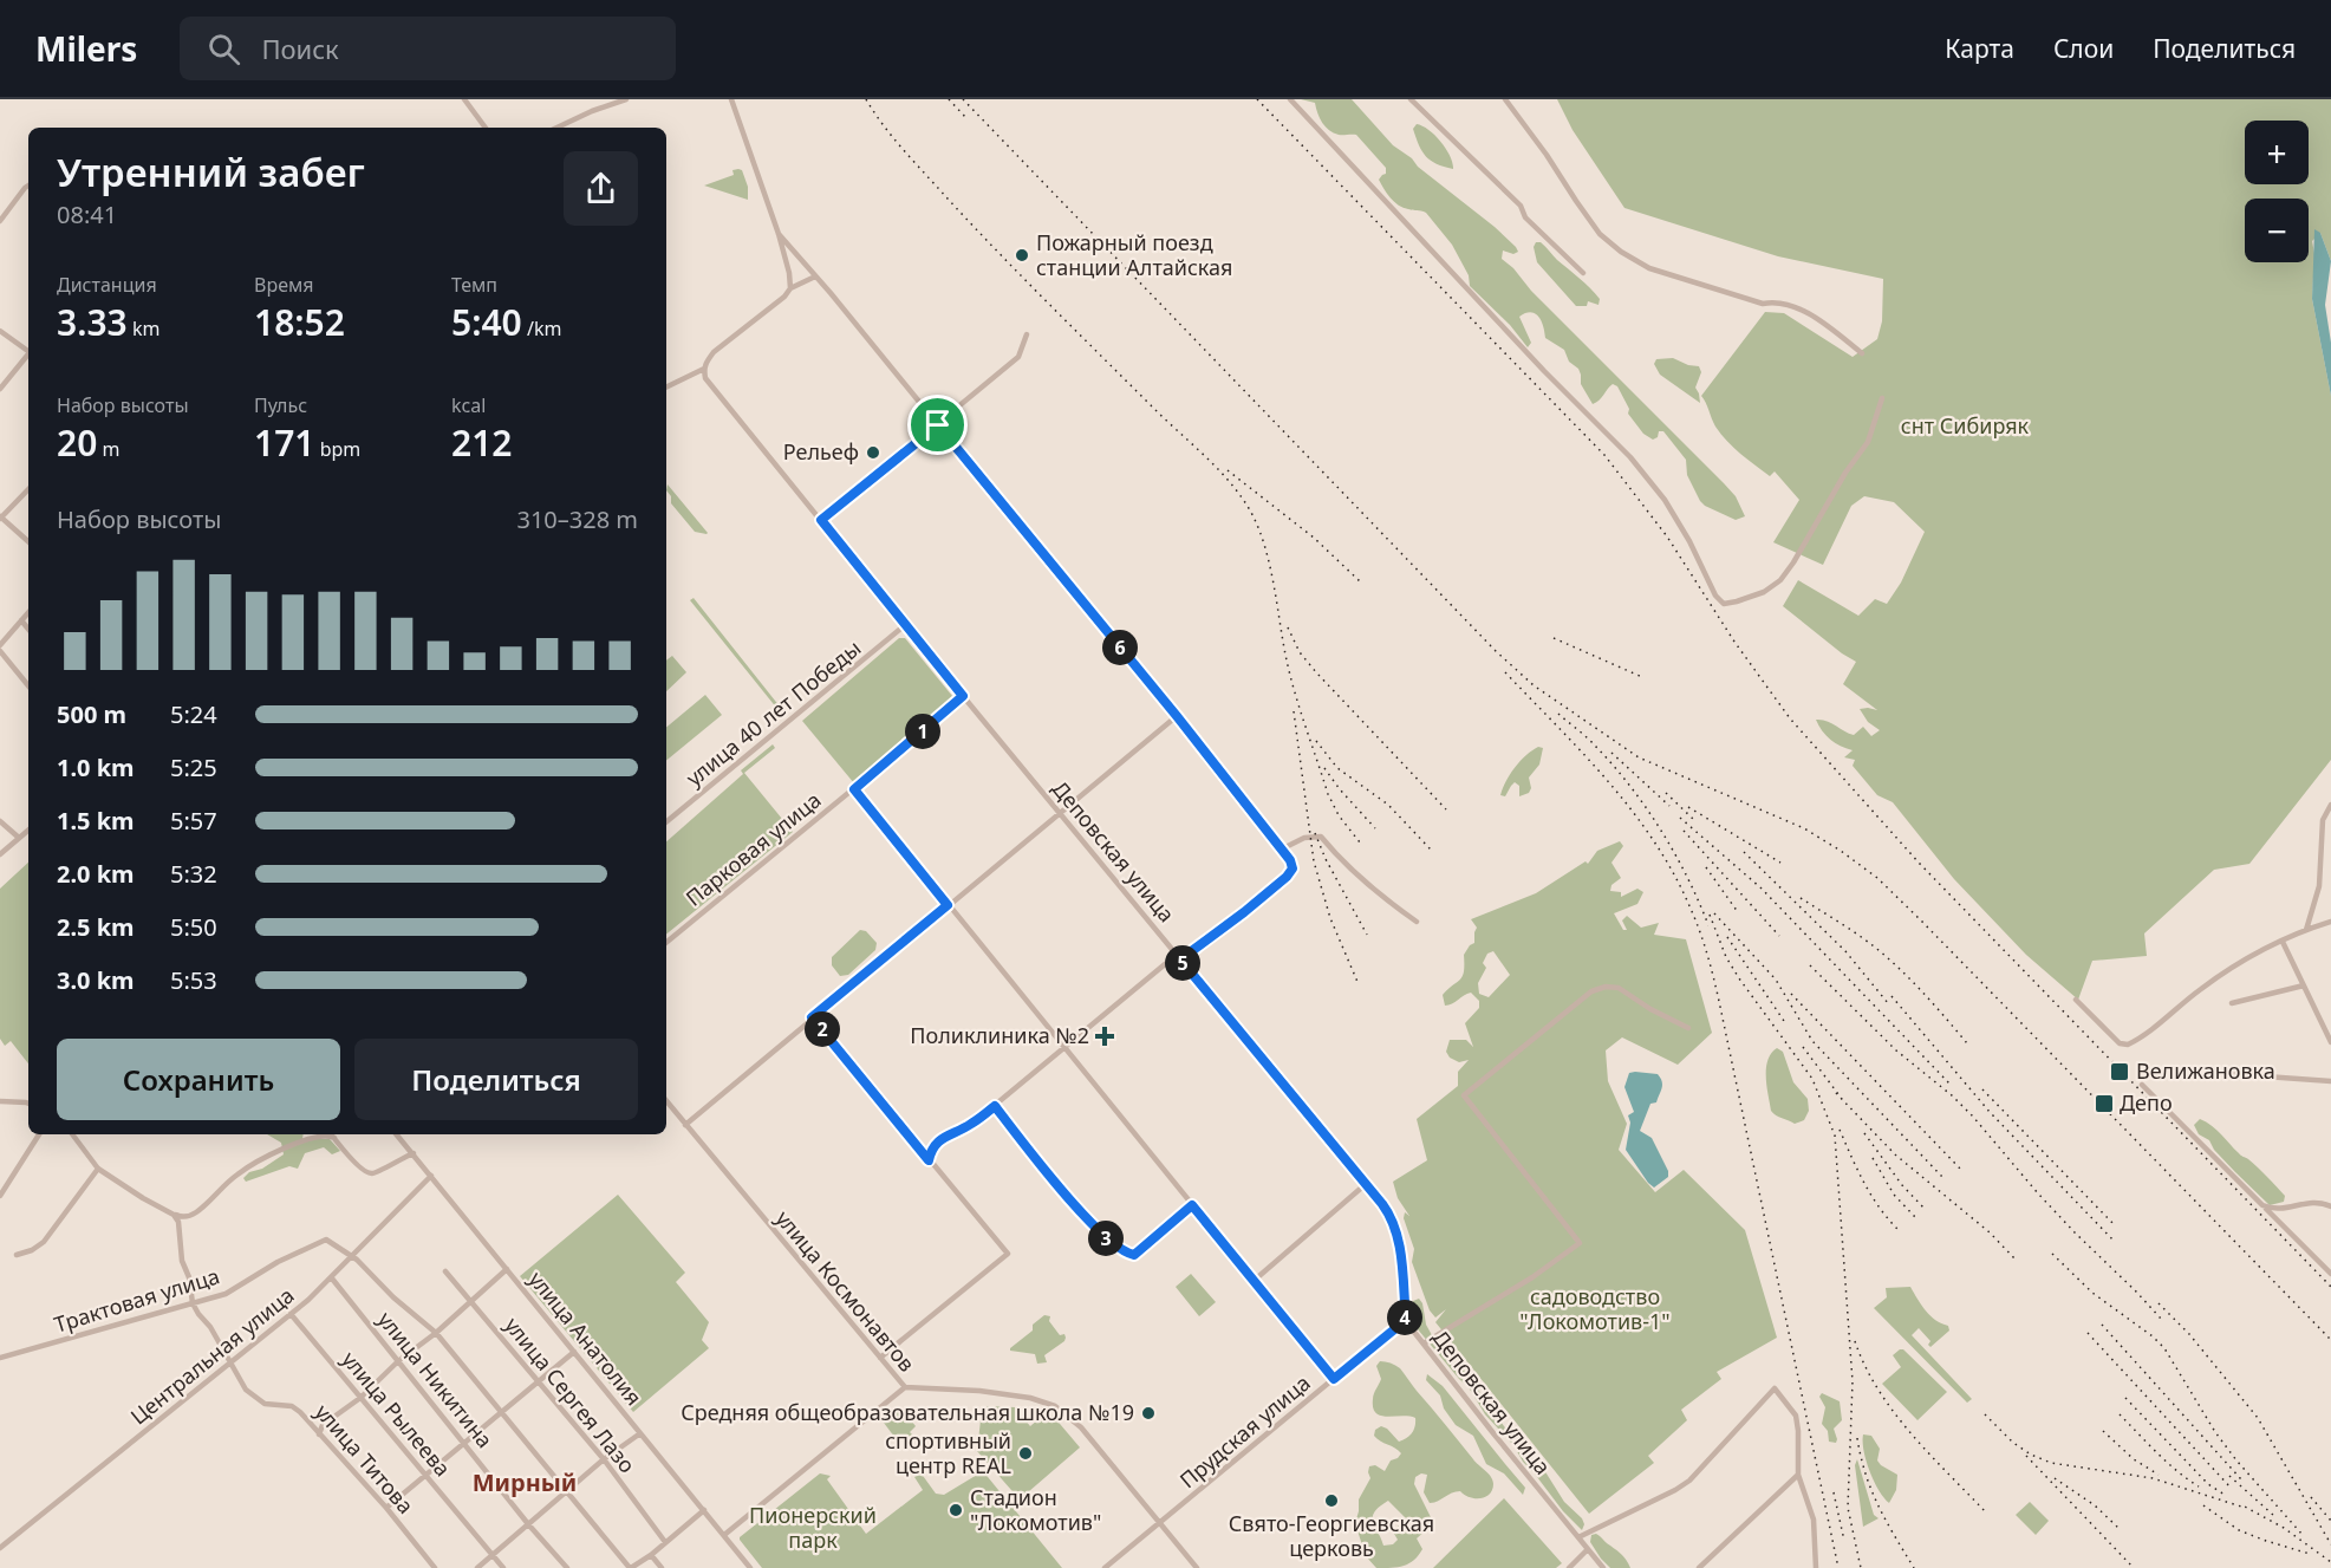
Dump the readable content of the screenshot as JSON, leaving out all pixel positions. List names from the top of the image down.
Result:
{
  "streets": {
    "street": [
      "улица 40 лет Победы",
      "Парковая улица",
      "Деповская улица",
      "улица Космонавтов",
      "Трактовая улица",
      "улица Анатолия",
      "Центральная улица",
      "улица Никитина",
      "улица Сергея Лазо",
      "улица Рылеева",
      "Прудская улица",
      "улица Титова"
    ]
  },
  "crossings": [
    ["улица 40 лет Победы", "Деповская улица"],
    ["Парковая улица", "Деповская улица"],
    ["Деповская улица", "Прудская улица"],
    ["улица Космонавтов", "Прудская улица"],
    ["Трактовая улица", "Центральная улица"],
    ["Трактовая улица", "улица Титова"],
    ["улица Анатолия", "Центральная улица"],
    ["Центральная улица", "улица Никитина"],
    ["Центральная улица", "улица Рылеева"],
    ["Центральная улица", "улица Титова"]
  ],
  "districts": ["Мирный"],
  "parks": ["снт Сибиряк", "садоводство \"Локомотив-1\"", "Пионерский парк"],
  "places": {
    "other": [
      "Пожарный поезд станции Алтайская",
      "Рельеф",
      "Средняя общеобразовательная школа №19",
      "спортивный центр REAL",
      "Свято-Георгиевская церковь",
      "Стадион \"Локомотив\""
    ],
    "health": ["Поликлиника №2"],
    "transit": ["Велижановка", "Депо"]
  },
  "page": {
    "header": "Milers",
    "search": "Поиск",
    "nav": ["Карта", "Слои", "Поделиться"],
    "map_buttons": ["+", "−"],
    "heading": ["Утренний забег", "08:41"],
    "stats": [
      ["Дистанция", "3.33 km"],
      ["Время", "18:52"],
      ["Темп", "5:40 /km"],
      ["Набор высоты", "20 m"],
      ["Пульс", "171 bpm"],
      ["kcal", "212"]
    ],
    "chart": ["Набор высоты", "310–328 m"],
    "pins": [
      "6",
      "1",
      "5",
      "2",
      "3",
      "4"
    ],
    "list": [
      {
        "name": "500 m",
        "note": "5:24"
      },
      {
        "name": "1.0 km",
        "note": "5:25"
      },
      {
        "name": "1.5 km",
        "note": "5:57"
      },
      {
        "name": "2.0 km",
        "note": "5:32"
      },
      {
        "name": "2.5 km",
        "note": "5:50"
      },
      {
        "name": "3.0 km",
        "note": "5:53"
      }
    ],
    "buttons": ["Сохранить", "Поделиться"]
  }
}
